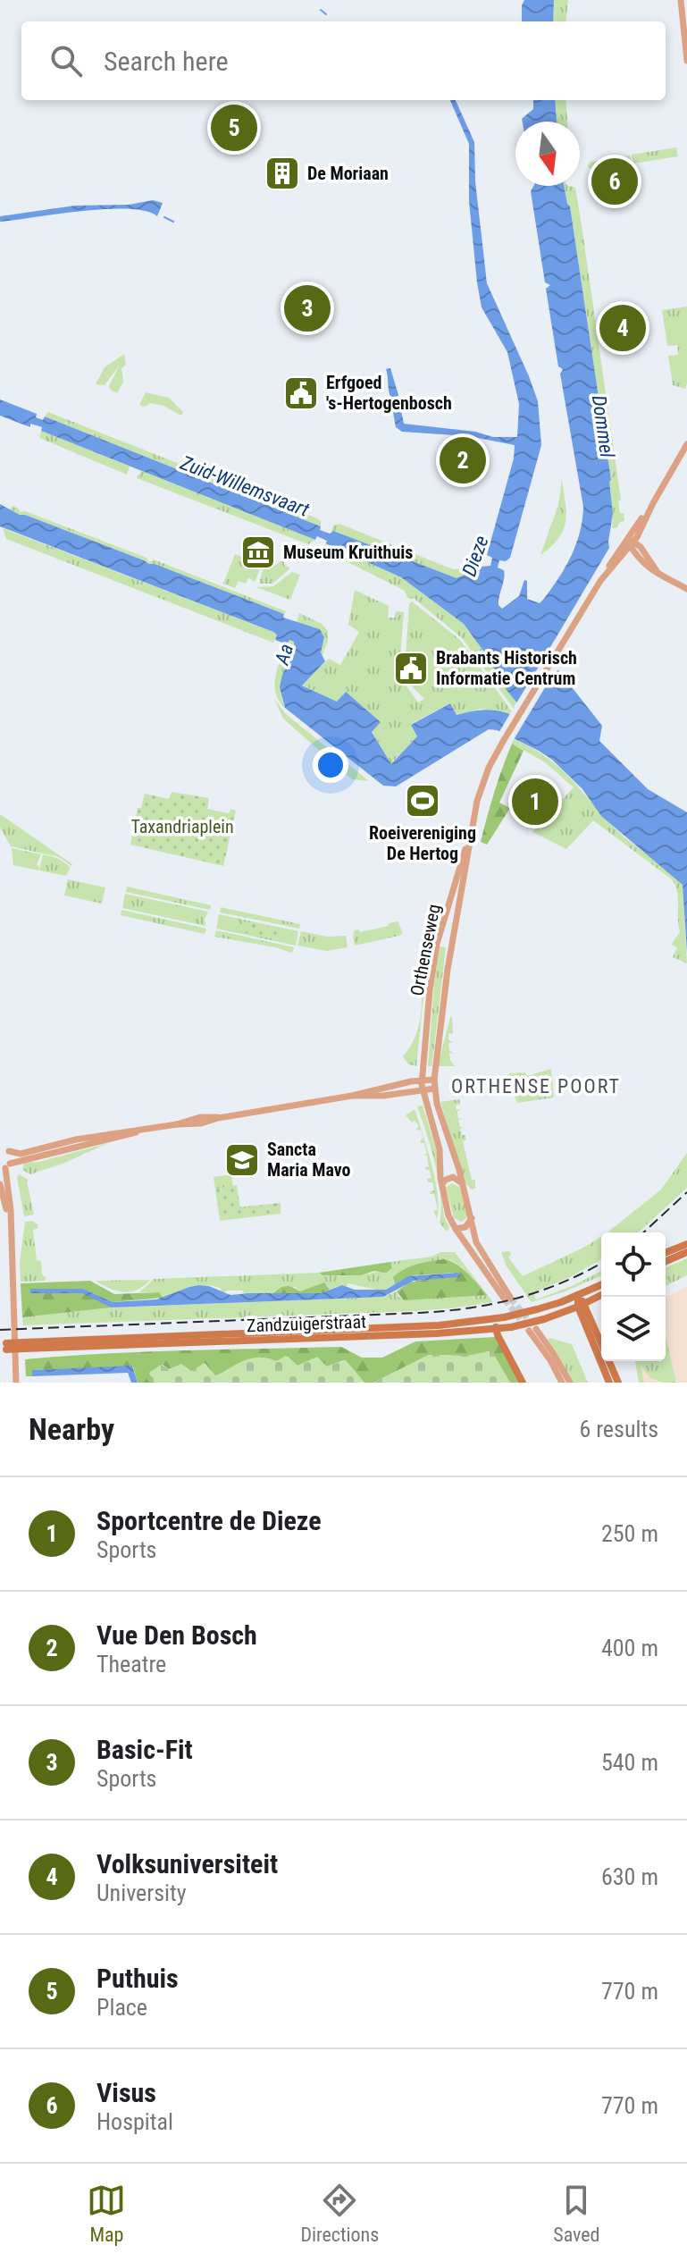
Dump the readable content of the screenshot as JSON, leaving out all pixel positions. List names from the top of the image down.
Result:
{
  "streets": {
    "main road": ["Zandzuigerstraat"],
    "street": ["Orthenseweg"]
  },
  "districts": ["ORTHENSE POORT"],
  "water": [
    "Dommel",
    "Zuid-Willemsvaart",
    "Dieze",
    "Aa"
  ],
  "parks": ["Taxandriaplein"],
  "places": {
    "building": ["De Moriaan"],
    "public building": ["Erfgoed 's-Hertogenbosch", "Brabants Historisch Informatie Centrum"],
    "museum": ["Museum Kruithuis"],
    "sports": ["Roeivereniging De Hertog"],
    "school or university": ["Sancta Maria Mavo"]
  },
  "north": "bottom",
  "page": {
    "search": "Search here",
    "pins": [
      "5",
      "6",
      "3",
      "4",
      "2",
      "1"
    ],
    "heading": ["Nearby", "6 results"],
    "list": [
      {
        "mark": "1",
        "name": "Sportcentre de Dieze",
        "note": "Sports",
        "value": "250 m"
      },
      {
        "mark": "2",
        "name": "Vue Den Bosch",
        "note": "Theatre",
        "value": "400 m"
      },
      {
        "mark": "3",
        "name": "Basic-Fit",
        "note": "Sports",
        "value": "540 m"
      },
      {
        "mark": "4",
        "name": "Volksuniversiteit",
        "note": "University",
        "value": "630 m"
      },
      {
        "mark": "5",
        "name": "Puthuis",
        "note": "Place",
        "value": "770 m"
      },
      {
        "mark": "6",
        "name": "Visus",
        "note": "Hospital",
        "value": "770 m"
      }
    ],
    "nav": ["Map", "Directions", "Saved"]
  }
}
